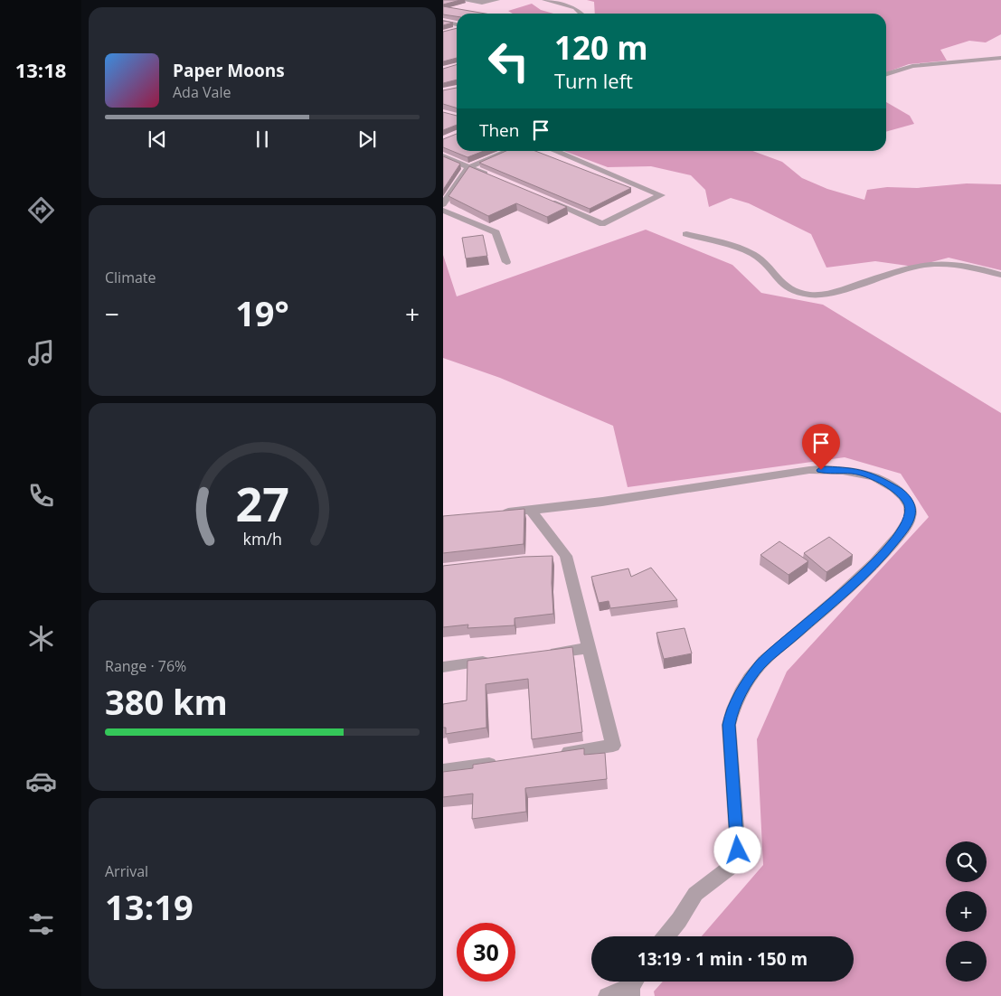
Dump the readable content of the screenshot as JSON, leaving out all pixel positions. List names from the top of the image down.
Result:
{
  "page": {
    "tabs": "13:18",
    "turn": ["120 m", "Turn left"],
    "song": ["Paper Moons", "Ada Vale"],
    "then": "Then",
    "tile": [
      "Climate",
      ["Range · 76%", "380 km"],
      ["Arrival", "13:19"]
    ],
    "heat": ["−", "19°", "+"],
    "map_buttons": ["+", "−"],
    "limit": "30",
    "trip": "13:19 · 1 min · 150 m",
    "gauge": ["27", "km/h"]
  }
}
